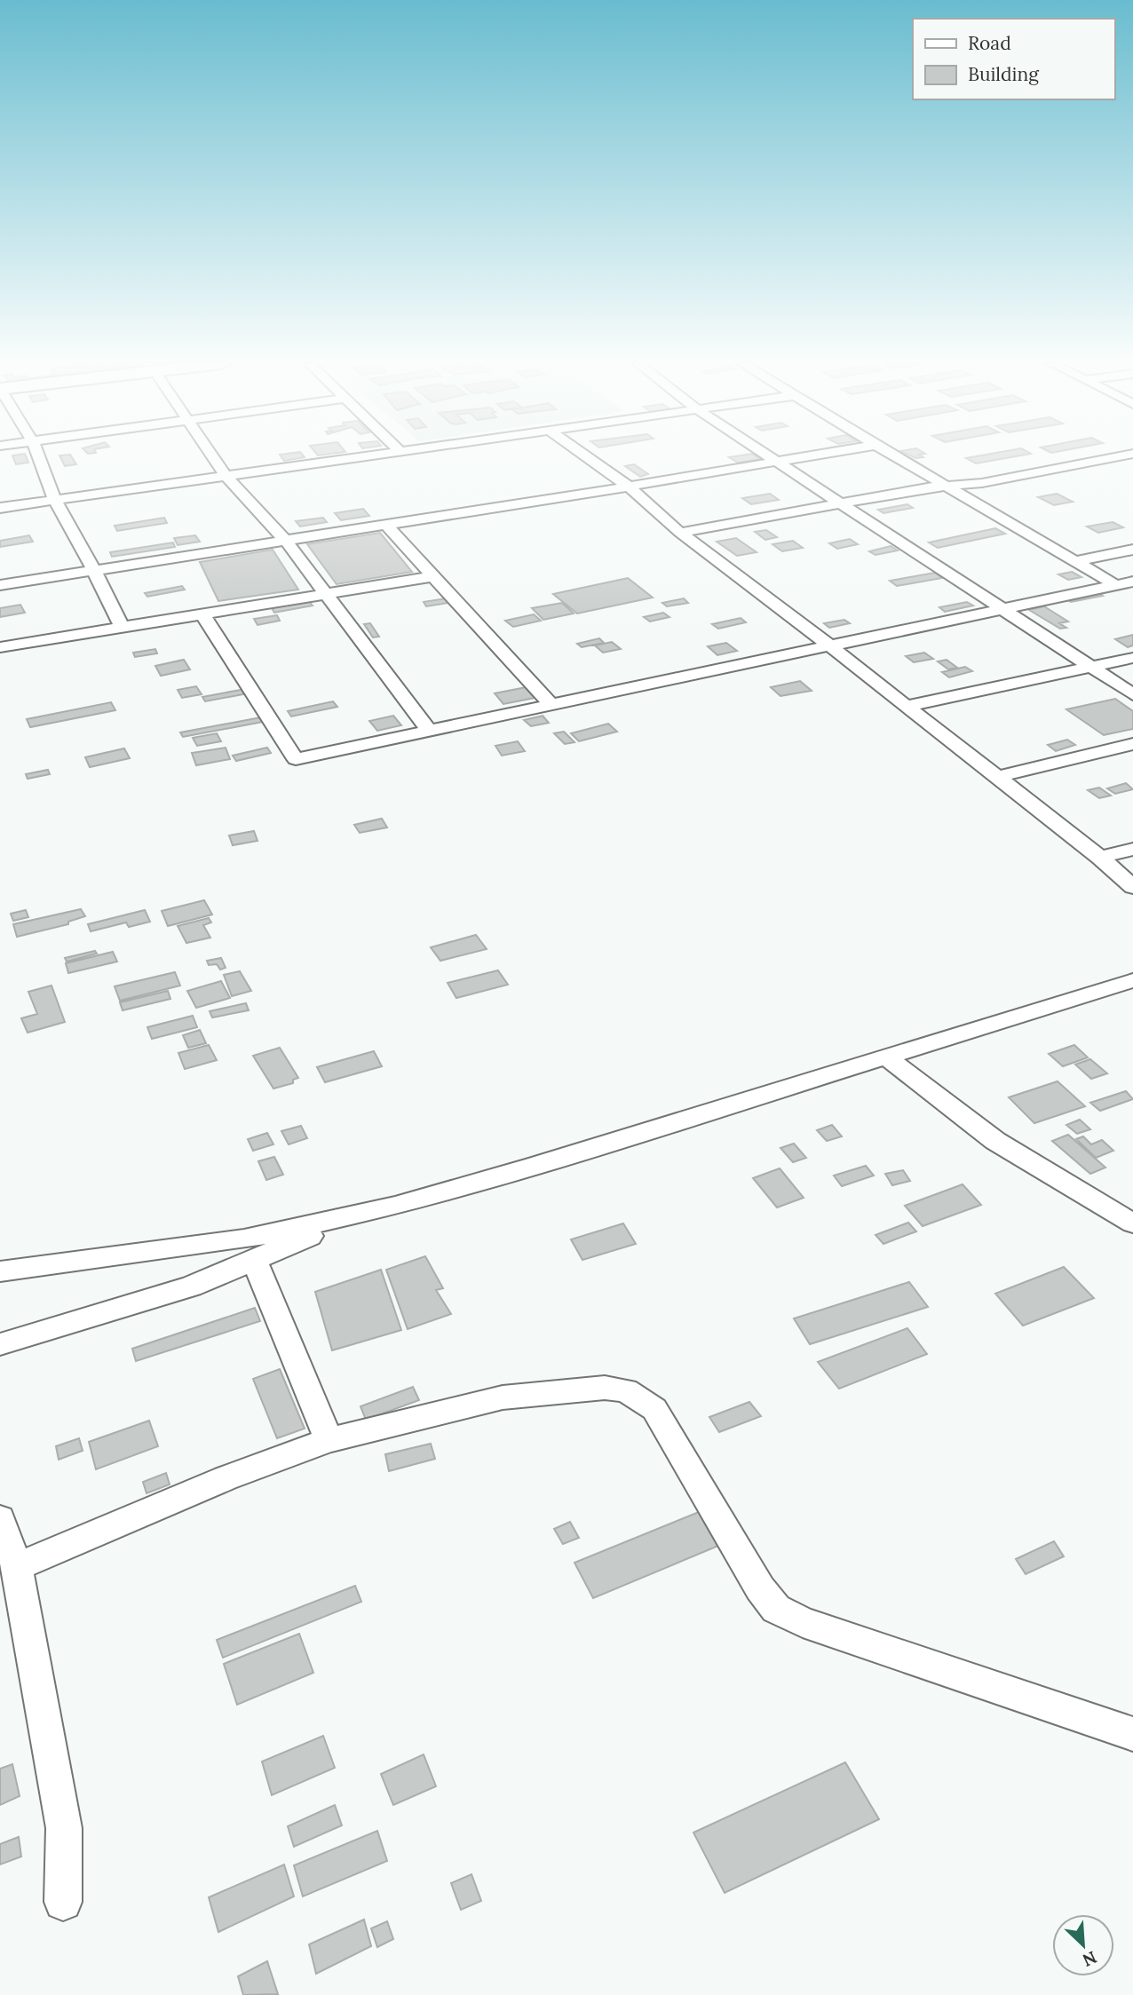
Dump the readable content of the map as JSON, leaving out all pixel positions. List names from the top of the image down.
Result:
{
  "legend": ["Road", "Building"],
  "north": "bottom right"
}
